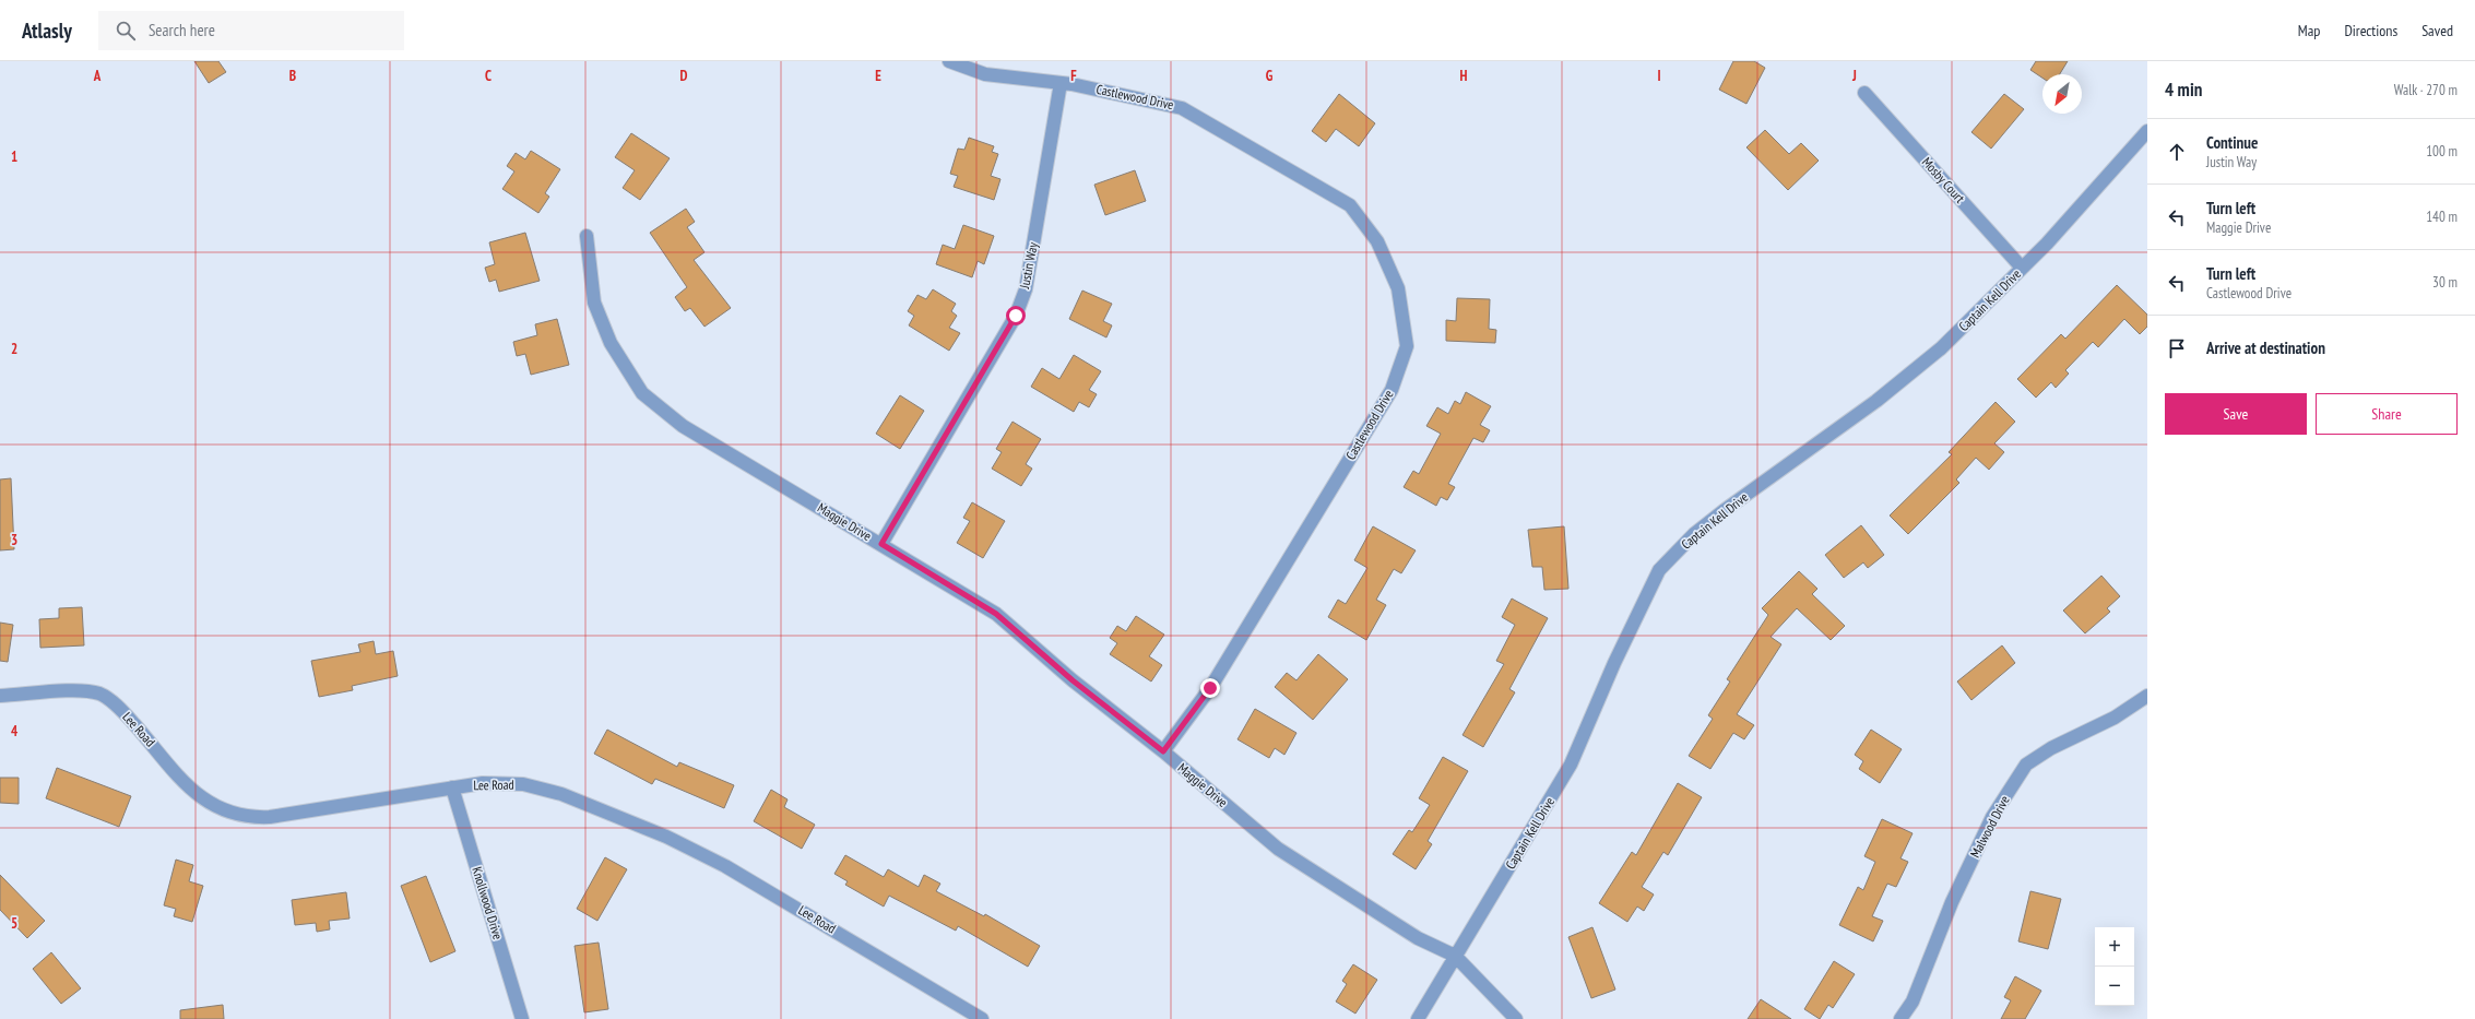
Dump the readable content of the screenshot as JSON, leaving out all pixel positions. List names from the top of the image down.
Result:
{
  "streets": {
    "street": [
      "Castlewood Drive",
      "Mosby Court",
      "Justin Way",
      "Captain Kell Drive",
      "Maggie Drive",
      "Lee Road",
      "Malwood Drive",
      "Knollwood Drive"
    ]
  },
  "crossings": [
    ["Castlewood Drive", "Justin Way"],
    ["Castlewood Drive", "Maggie Drive"],
    ["Mosby Court", "Captain Kell Drive"],
    ["Justin Way", "Maggie Drive"],
    ["Captain Kell Drive", "Maggie Drive"],
    ["Lee Road", "Knollwood Drive"]
  ],
  "north": "bottom left",
  "page": {
    "header": "Atlasly",
    "search": "Search here",
    "nav": ["Map", "Directions", "Saved"],
    "heading": ["4 min", "Walk · 270 m"],
    "list": [
      ["Continue", "Justin Way", "100 m"],
      ["Turn left", "Maggie Drive", "140 m"],
      ["Turn left", "Castlewood Drive", "30 m"],
      "Arrive at destination"
    ],
    "buttons": ["Save", "Share"],
    "map_buttons": ["+", "−"]
  },
  "grid": {
    "columns": [
      "A",
      "B",
      "C",
      "D",
      "E",
      "F",
      "G",
      "H",
      "I",
      "J"
    ],
    "rows": [
      "1",
      "2",
      "3",
      "4",
      "5"
    ]
  }
}
